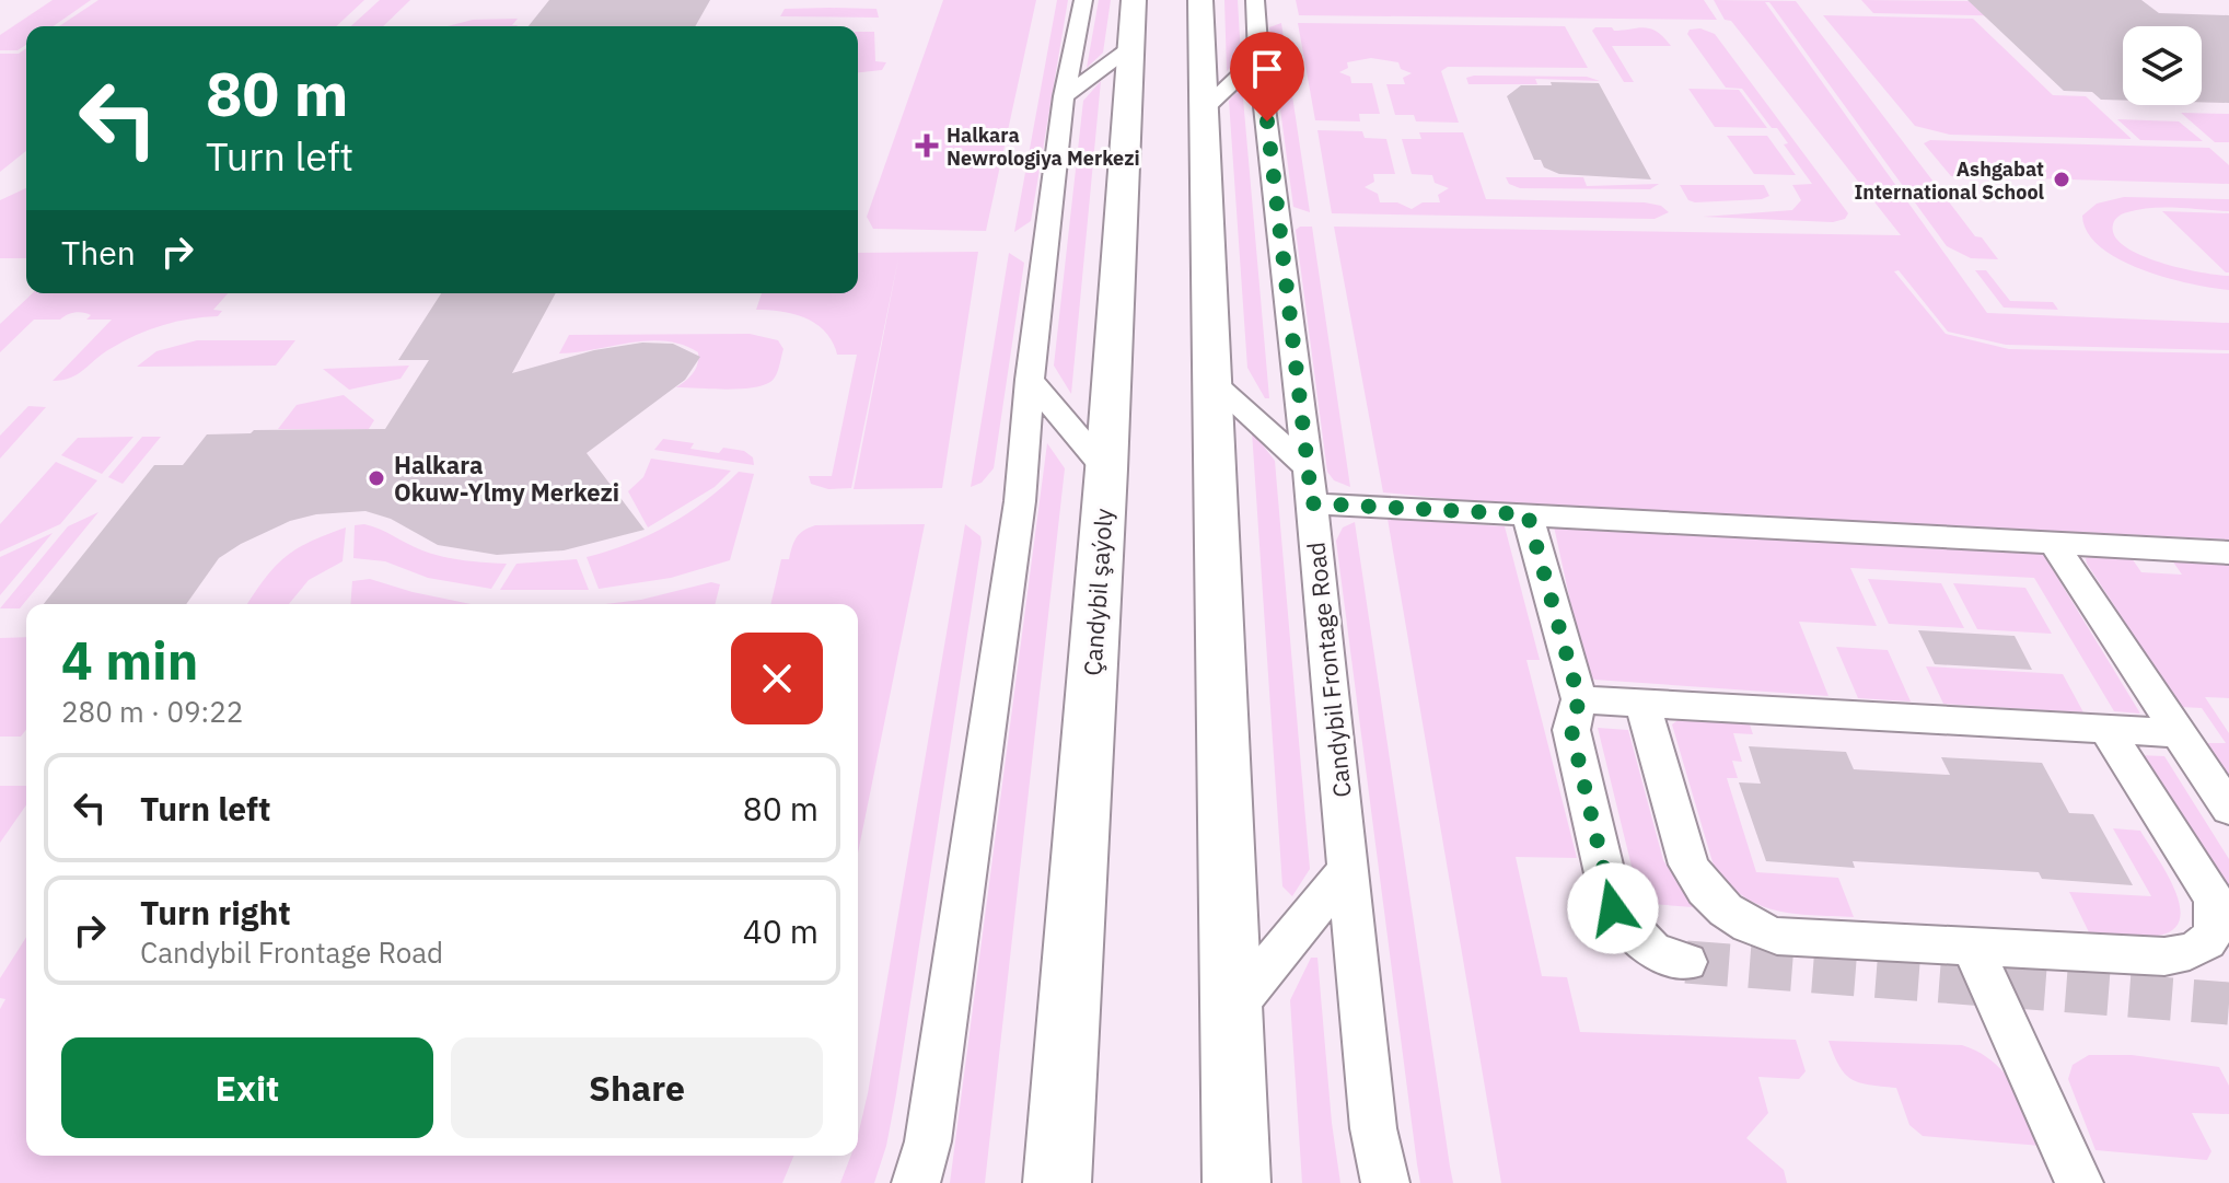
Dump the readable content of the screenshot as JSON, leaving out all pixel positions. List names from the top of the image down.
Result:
{
  "streets": {
    "main road": ["Çandybil şaýoly"],
    "street": ["Candybil Frontage Road"]
  },
  "places": {
    "health": ["Halkara Newrologiya Merkezi"],
    "other": ["Ashgabat International School", "Halkara Okuw-Ylmy Merkezi"]
  },
  "page": {
    "turn": ["80 m", "Turn left"],
    "then": "Then",
    "heading": ["4 min", "280 m · 09:22"],
    "list": [
      {
        "name": "Turn left",
        "value": "80 m"
      },
      {
        "name": "Turn right",
        "note": "Candybil Frontage Road",
        "value": "40 m"
      }
    ],
    "buttons": ["Exit", "Share"]
  }
}
